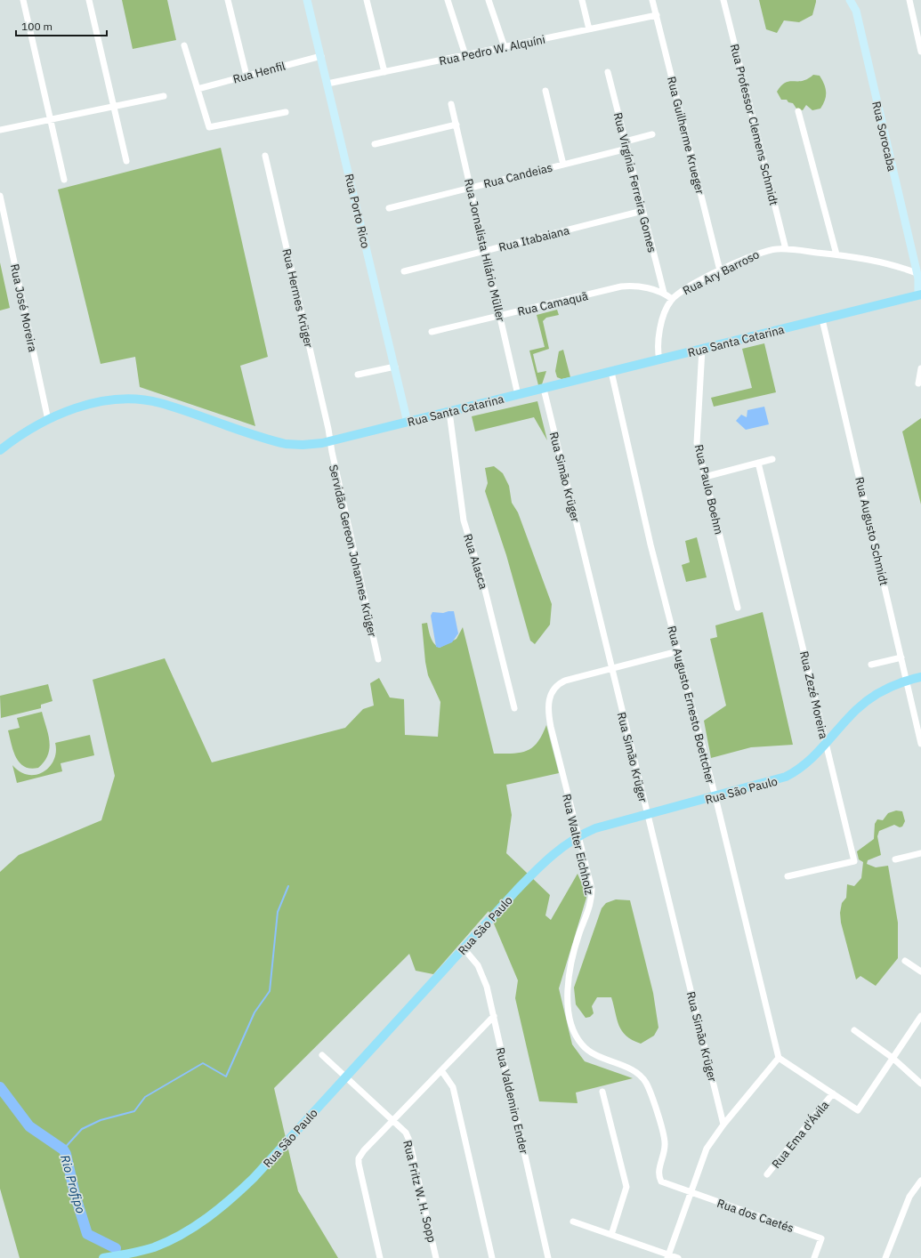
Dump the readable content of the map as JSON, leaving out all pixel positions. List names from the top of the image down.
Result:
{
  "streets": {
    "main road": [
      "Rua Sorocaba",
      "Rua Porto Rico",
      "Rua Santa Catarina",
      "Rua São Paulo"
    ],
    "street": [
      "Rua Pedro W. Alquíni",
      "Rua Henfil",
      "Rua Professor Clemens Schmidt",
      "Rua Guilherme Krueger",
      "Rua Candeias",
      "Rua Virgínia Ferreira Gomes",
      "Rua Itabaiana",
      "Rua Jornalista Hilário Müller",
      "Rua Ary Barroso",
      "Rua Hermes Krüger",
      "Rua Camaquã",
      "Rua José Moreira",
      "Rua Simão Krüger",
      "Rua Paulo Boehm",
      "Rua Augusto Schmidt",
      "Servidão Gereon Johannes Krüger",
      "Rua Alasca",
      "Rua Zezé Moreira",
      "Rua Augusto Ernesto Boettcher",
      "Rua Walter Eichholz",
      "Rua Valdemiro Ender",
      "Rua Ema d'Ávila",
      "Rua Fritz W. H. Sopp",
      "Rua dos Caetés"
    ]
  },
  "crossings": [
    ["Rua Pedro W. Alquíni", "Rua Guilherme Krueger"],
    ["Rua Pedro W. Alquíni", "Rua Porto Rico"],
    ["Rua Henfil", "Rua Porto Rico"],
    ["Rua Professor Clemens Schmidt", "Rua Ary Barroso"],
    ["Rua Guilherme Krueger", "Rua Ary Barroso"],
    ["Rua Sorocaba", "Rua Ary Barroso"],
    ["Rua Sorocaba", "Rua Santa Catarina"],
    ["Rua Candeias", "Rua Virgínia Ferreira Gomes"],
    ["Rua Candeias", "Rua Jornalista Hilário Müller"],
    ["Rua Virgínia Ferreira Gomes", "Rua Itabaiana"],
    ["Rua Virgínia Ferreira Gomes", "Rua Camaquã"],
    ["Rua Porto Rico", "Rua Santa Catarina"],
    ["Rua Itabaiana", "Rua Jornalista Hilário Müller"],
    ["Rua Jornalista Hilário Müller", "Rua Camaquã"],
    ["Rua Jornalista Hilário Müller", "Rua Santa Catarina"],
    ["Rua Ary Barroso", "Rua Camaquã"],
    ["Rua Ary Barroso", "Rua Santa Catarina"],
    ["Rua Hermes Krüger", "Rua Santa Catarina"],
    ["Rua Hermes Krüger", "Servidão Gereon Johannes Krüger"],
    ["Rua José Moreira", "Rua Santa Catarina"],
    ["Rua Santa Catarina", "Rua Simão Krüger"],
    ["Rua Santa Catarina", "Rua Paulo Boehm"],
    ["Rua Santa Catarina", "Rua Augusto Schmidt"],
    ["Rua Santa Catarina", "Servidão Gereon Johannes Krüger"],
    ["Rua Santa Catarina", "Rua Alasca"],
    ["Rua Santa Catarina", "Rua Augusto Ernesto Boettcher"],
    ["Rua Simão Krüger", "Rua São Paulo"],
    ["Rua Simão Krüger", "Rua Walter Eichholz"],
    ["Rua Augusto Schmidt", "Rua São Paulo"],
    ["Rua Zezé Moreira", "Rua São Paulo"],
    ["Rua Augusto Ernesto Boettcher", "Rua São Paulo"],
    ["Rua Augusto Ernesto Boettcher", "Rua Walter Eichholz"],
    ["Rua São Paulo", "Rua Walter Eichholz"],
    ["Rua São Paulo", "Rua Valdemiro Ender"],
    ["Rua São Paulo", "Rua Fritz W. H. Sopp"],
    ["Rua Walter Eichholz", "Rua dos Caetés"]
  ],
  "water": ["Rio Profipo"],
  "scale_bar": "100 m"
}
